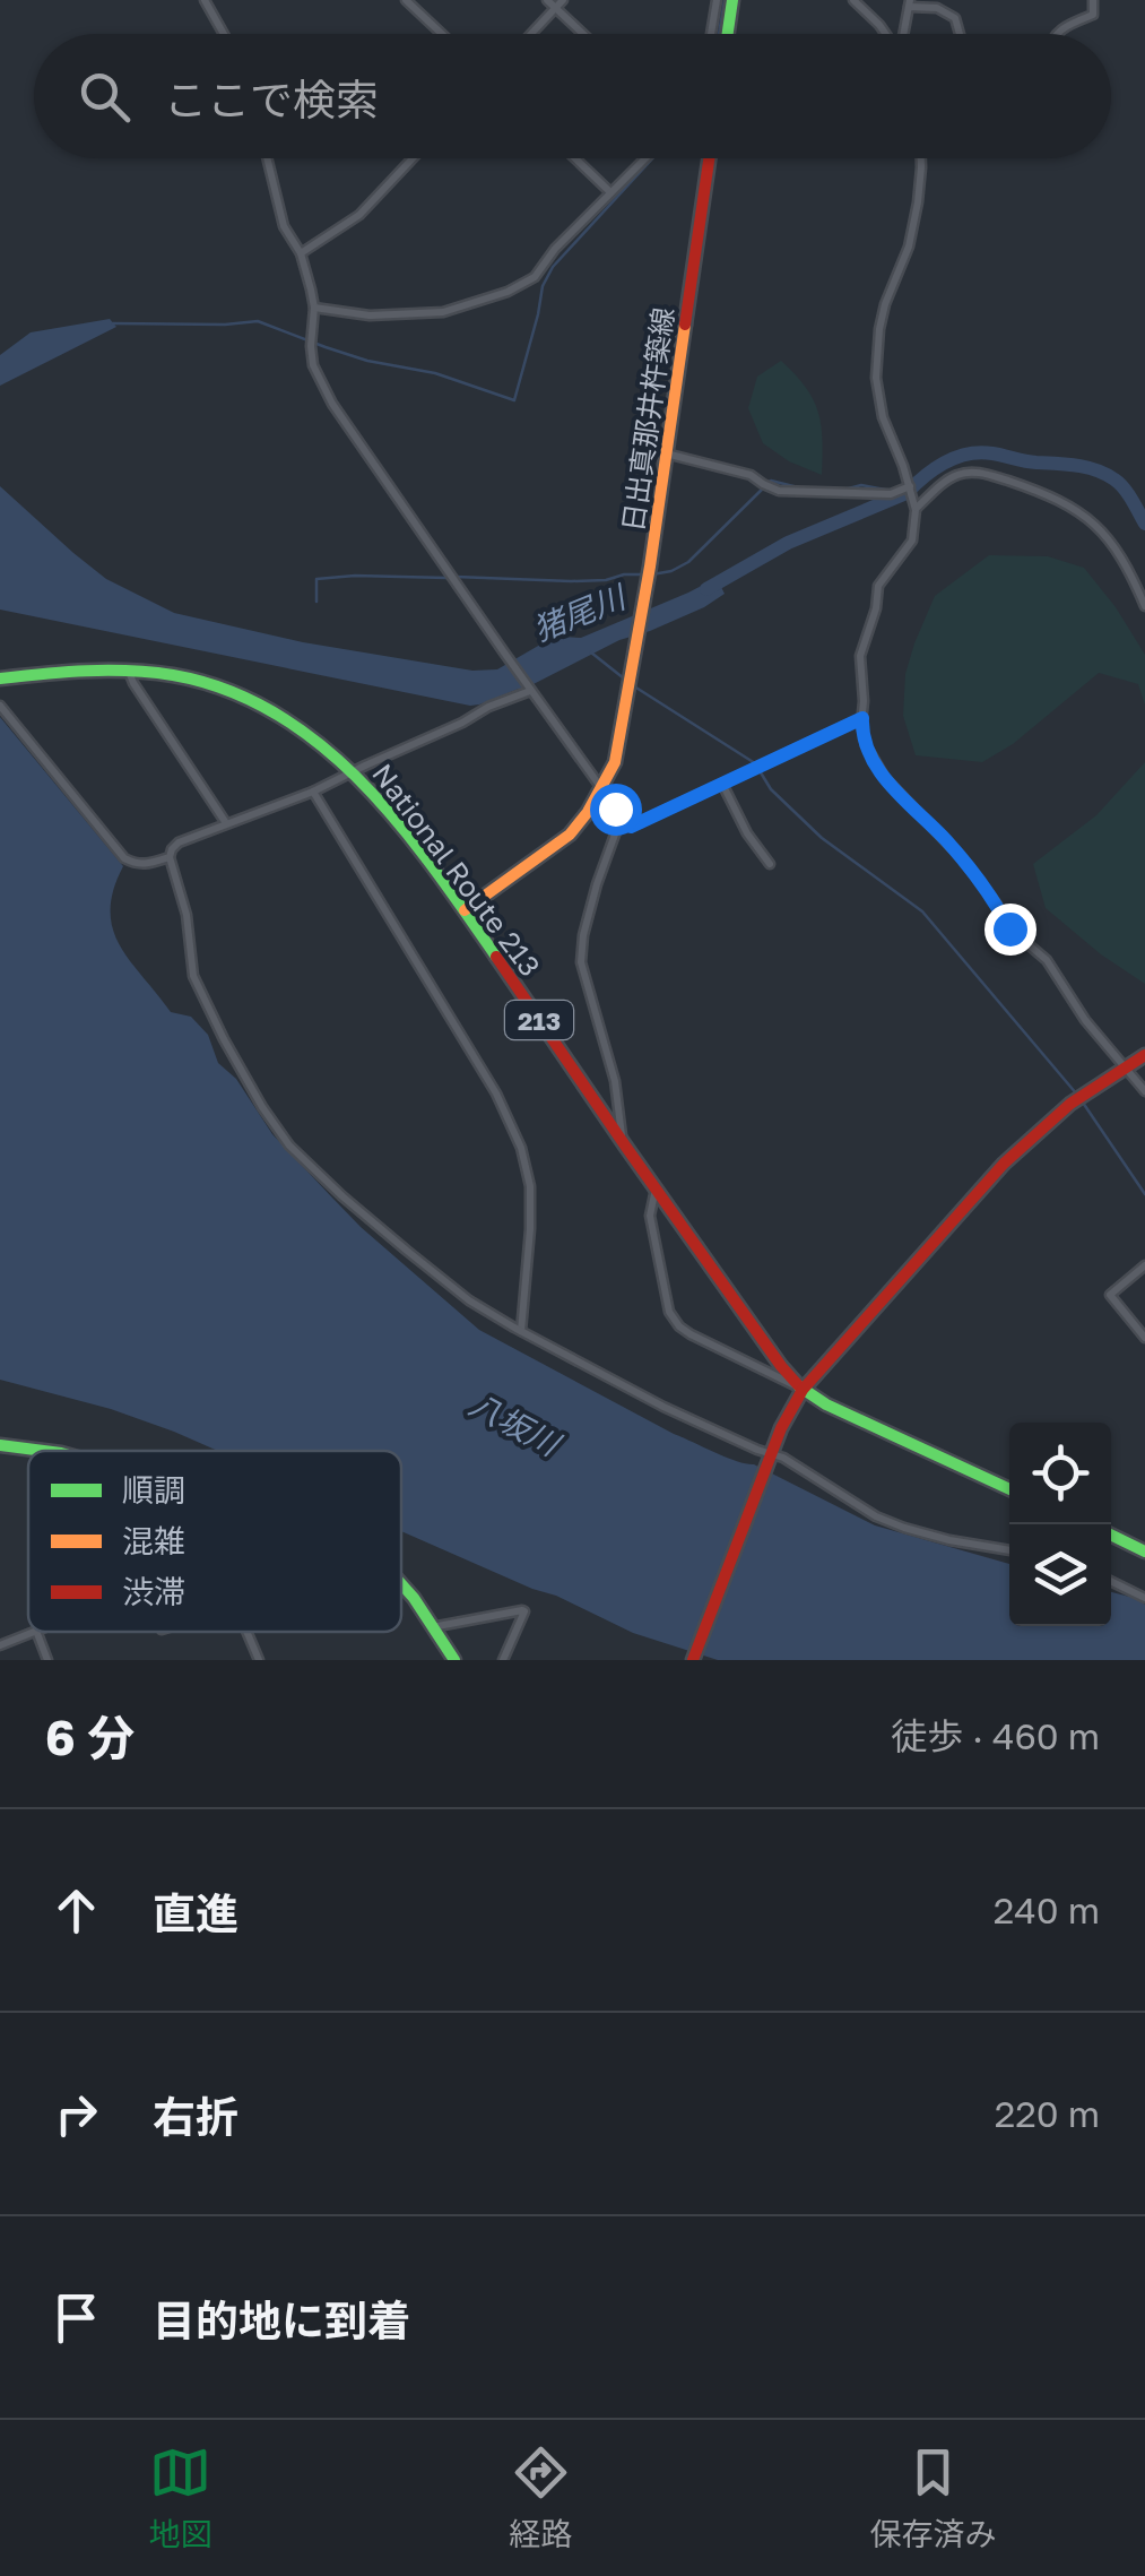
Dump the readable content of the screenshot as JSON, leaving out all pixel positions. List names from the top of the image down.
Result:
{
  "streets": {
    "main road": ["日出真那井杵築線", "National Route 213", "213"]
  },
  "crossings": [
    ["日出真那井杵築線", "National Route 213"]
  ],
  "water": ["猪尾川", "八坂川"],
  "legend": ["順調", "混雑", "渋滞"],
  "page": {
    "search": "ここで検索",
    "heading": ["6 分", "徒歩 · 460 m"],
    "list": [
      ["直進", "240 m"],
      ["右折", "220 m"],
      "目的地に到着"
    ],
    "nav": ["地図", "経路", "保存済み"]
  }
}
